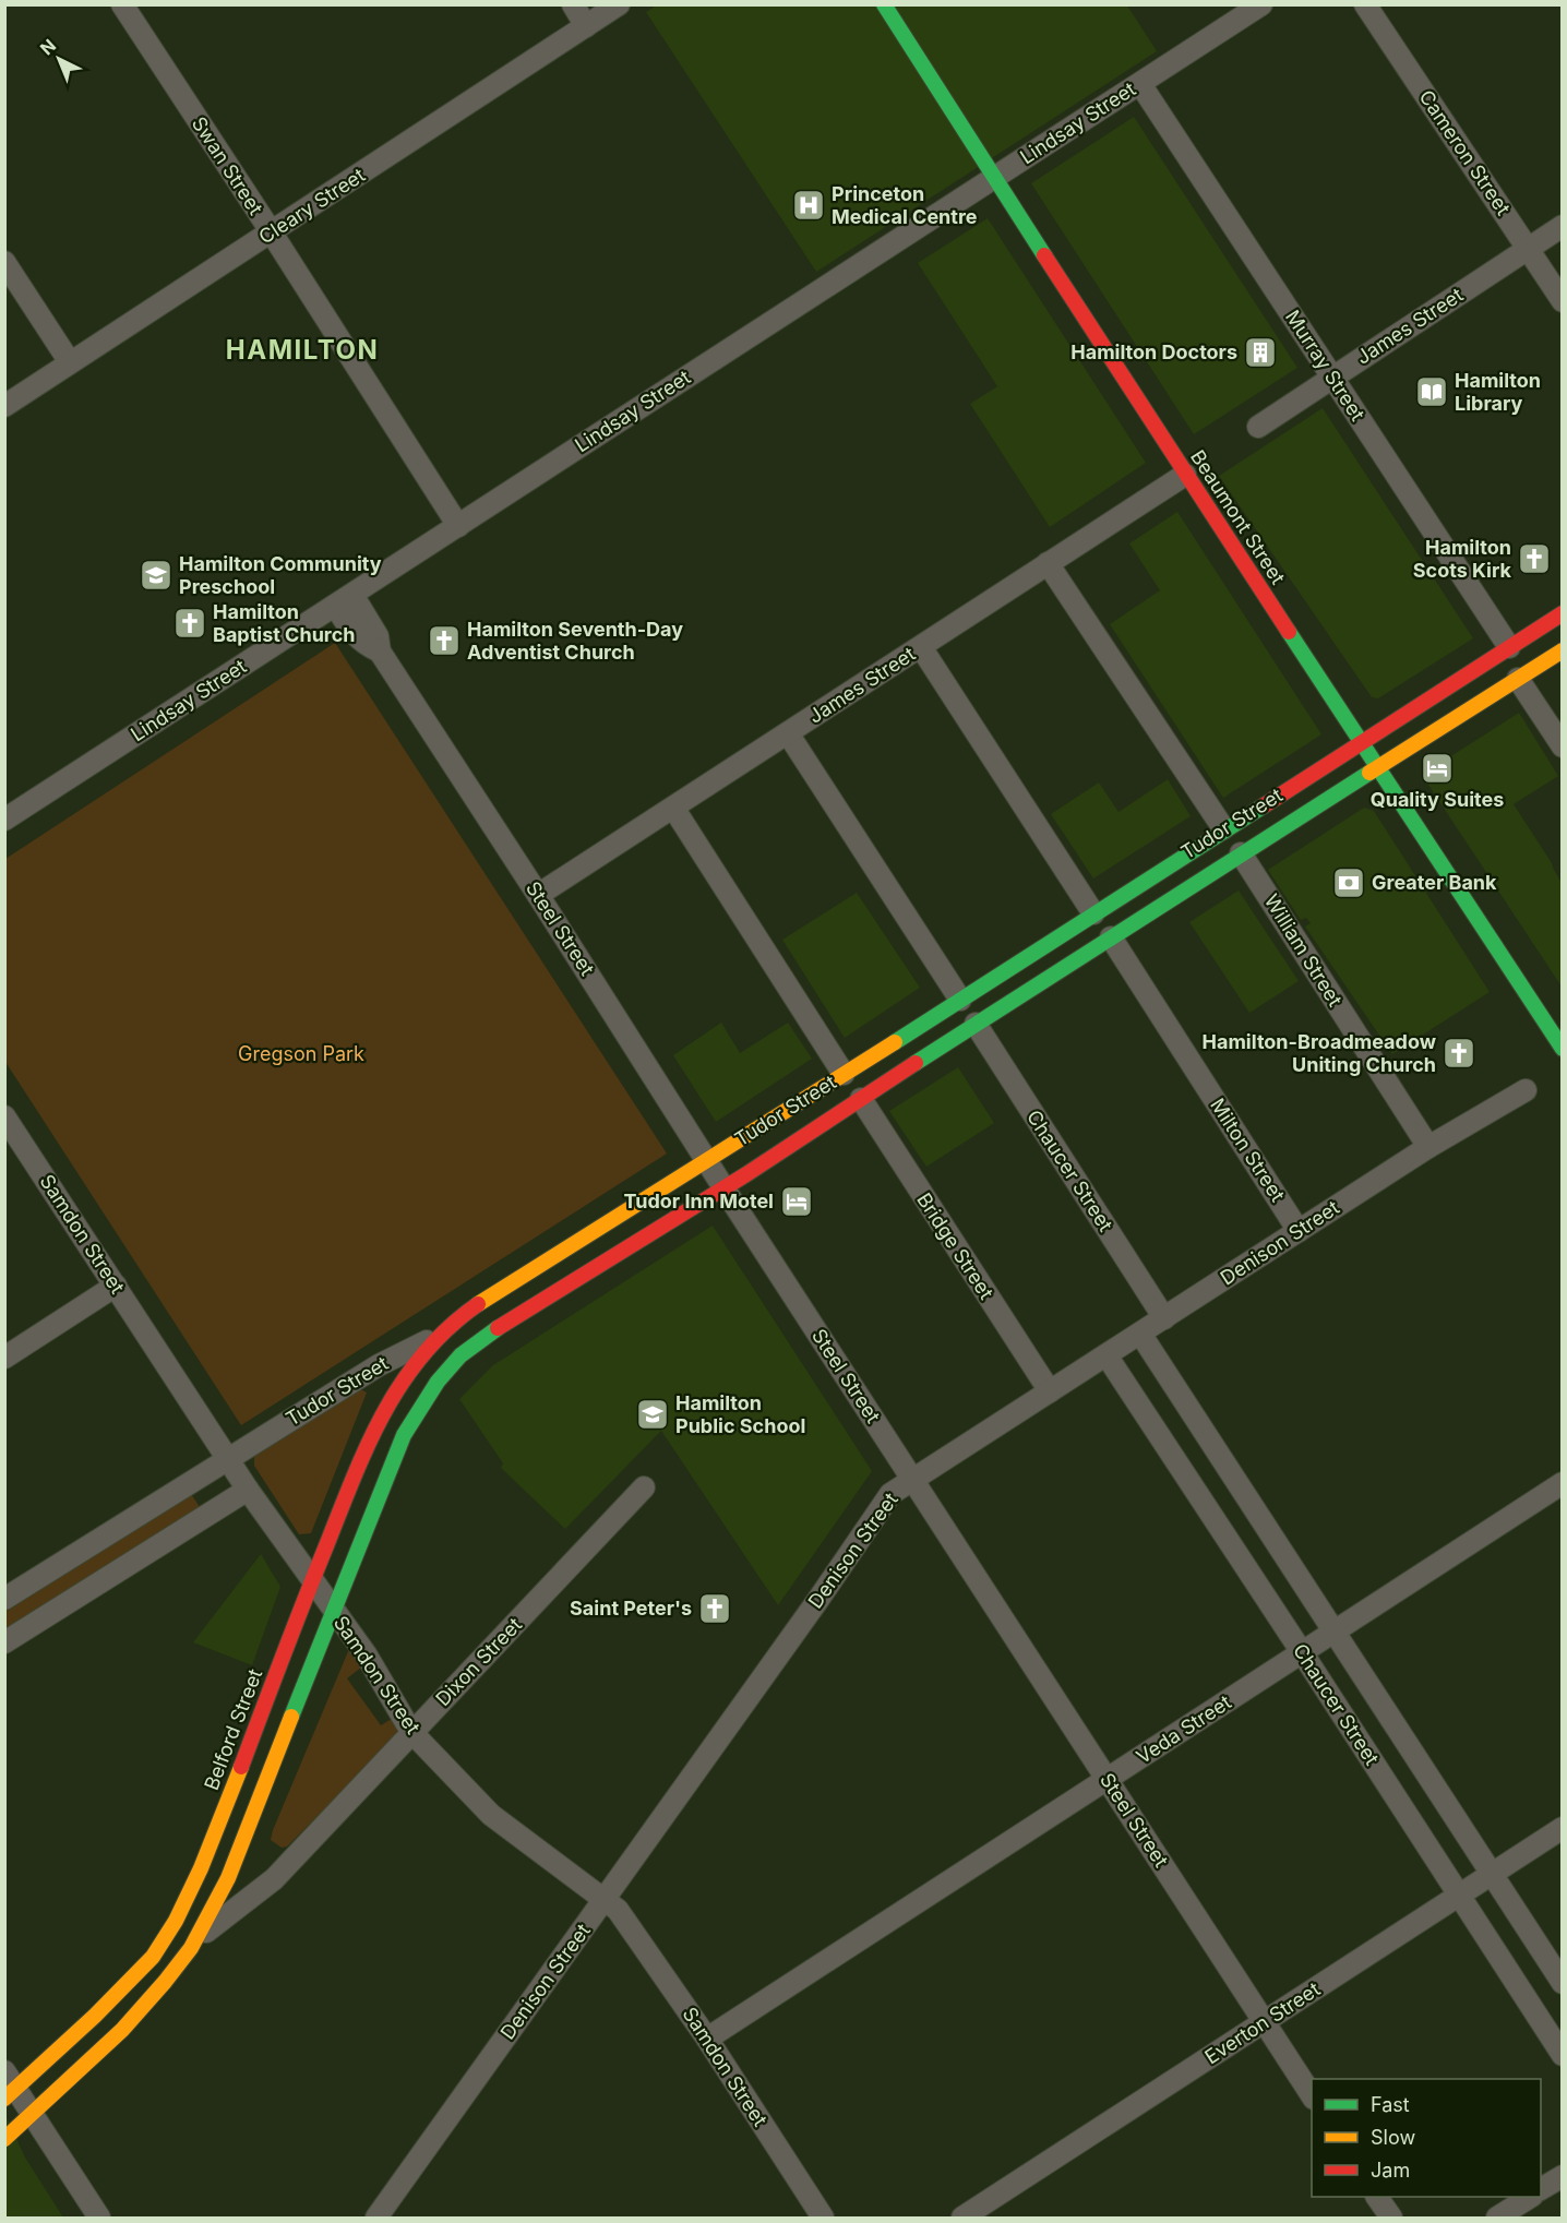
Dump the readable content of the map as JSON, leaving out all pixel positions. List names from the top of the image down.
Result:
{
  "streets": {
    "main road": ["Beaumont Street", "Tudor Street", "Belford Street"],
    "street": [
      "Lindsay Street",
      "Cameron Street",
      "Swan Street",
      "Cleary Street",
      "James Street",
      "Murray Street",
      "Steel Street",
      "William Street",
      "Milton Street",
      "Chaucer Street",
      "Samdon Street",
      "Denison Street",
      "Bridge Street",
      "Dixon Street",
      "Veda Street",
      "Everton Street"
    ]
  },
  "crossings": [
    ["Lindsay Street", "Swan Street"],
    ["Lindsay Street", "Murray Street"],
    ["Lindsay Street", "Beaumont Street"],
    ["Lindsay Street", "Steel Street"],
    ["Cameron Street", "James Street"],
    ["Swan Street", "Cleary Street"],
    ["James Street", "Murray Street"],
    ["James Street", "Beaumont Street"],
    ["James Street", "Steel Street"],
    ["Murray Street", "Tudor Street"],
    ["Beaumont Street", "Tudor Street"],
    ["Tudor Street", "Steel Street"],
    ["Tudor Street", "William Street"],
    ["Tudor Street", "Milton Street"],
    ["Tudor Street", "Chaucer Street"],
    ["Tudor Street", "Samdon Street"],
    ["Tudor Street", "Bridge Street"],
    ["Tudor Street", "Belford Street"],
    ["Steel Street", "Denison Street"],
    ["Steel Street", "Veda Street"],
    ["Steel Street", "Everton Street"],
    ["William Street", "Denison Street"],
    ["Milton Street", "Denison Street"],
    ["Chaucer Street", "Denison Street"],
    ["Chaucer Street", "Veda Street"],
    ["Chaucer Street", "Everton Street"],
    ["Samdon Street", "Denison Street"],
    ["Samdon Street", "Dixon Street"],
    ["Samdon Street", "Belford Street"],
    ["Samdon Street", "Veda Street"],
    ["Denison Street", "Bridge Street"]
  ],
  "districts": ["HAMILTON"],
  "parks": ["Gregson Park"],
  "places": {
    "hospital": ["Princeton Medical Centre"],
    "building": ["Hamilton Doctors"],
    "library": ["Hamilton Library"],
    "church": [
      "Hamilton Scots Kirk",
      "Hamilton Baptist Church",
      "Hamilton Seventh-Day Adventist Church",
      "Hamilton-Broadmeadow Uniting Church",
      "Saint Peter's"
    ],
    "school or university": ["Hamilton Community Preschool", "Hamilton Public School"],
    "hotel": ["Quality Suites", "Tudor Inn Motel"],
    "bank": ["Greater Bank"]
  },
  "legend": ["Fast", "Slow", "Jam"],
  "north": "top left"
}
